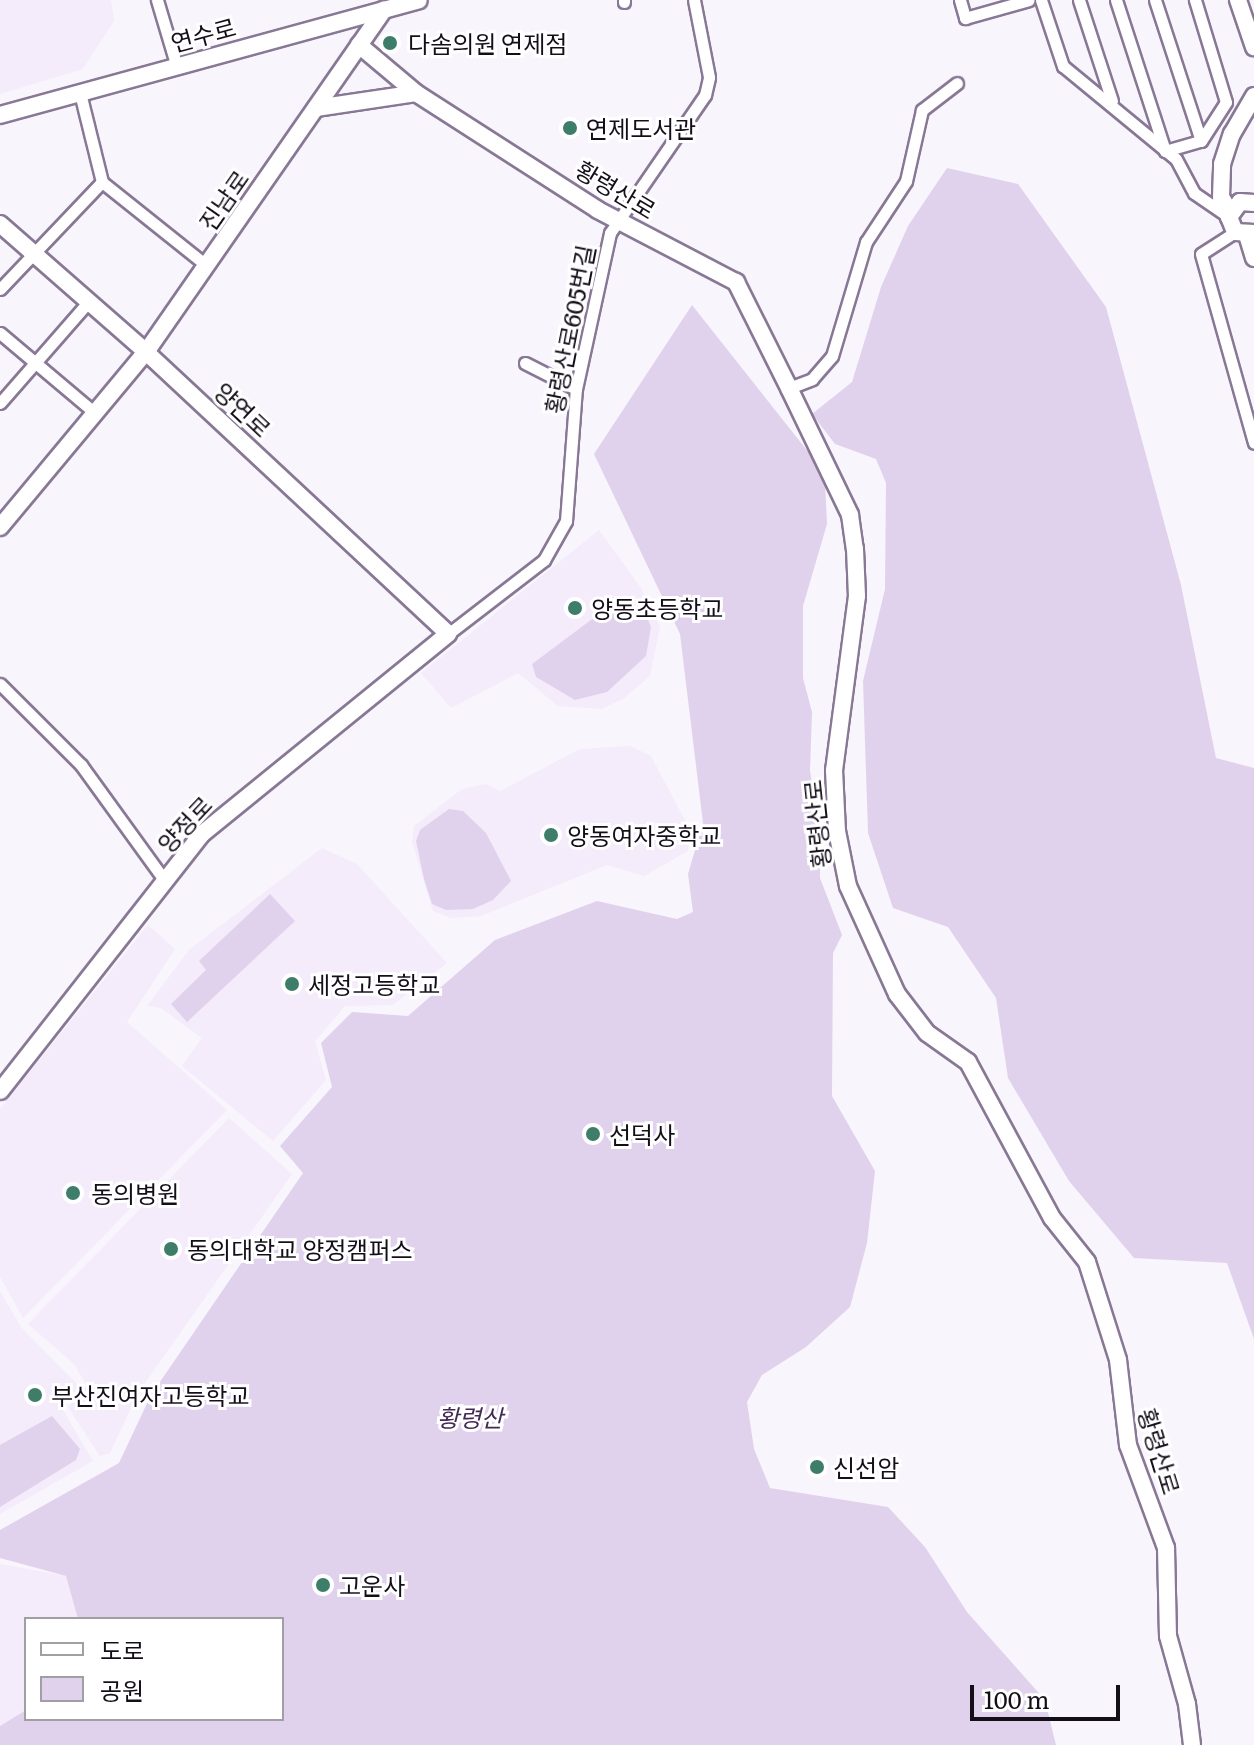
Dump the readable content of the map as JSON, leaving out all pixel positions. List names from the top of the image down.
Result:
{
  "streets": {
    "street": [
      "연수로",
      "황령산로",
      "진남로",
      "황령산로605번길",
      "양연로",
      "양정로"
    ]
  },
  "crossings": [
    ["연수로", "진남로"],
    ["황령산로", "진남로"],
    ["황령산로", "황령산로605번길"],
    ["진남로", "양연로"],
    ["황령산로605번길", "양연로"],
    ["황령산로605번길", "양정로"],
    ["양연로", "양정로"]
  ],
  "parks": ["황령산"],
  "places": [
    "다솜의원 연제점",
    "연제도서관",
    "양동초등학교",
    "양동여자중학교",
    "세정고등학교",
    "선덕사",
    "동의병원",
    "동의대학교 양정캠퍼스",
    "부산진여자고등학교",
    "신선암",
    "고운사"
  ],
  "legend": ["도로", "공원"],
  "scale_bar": "100 m"
}
